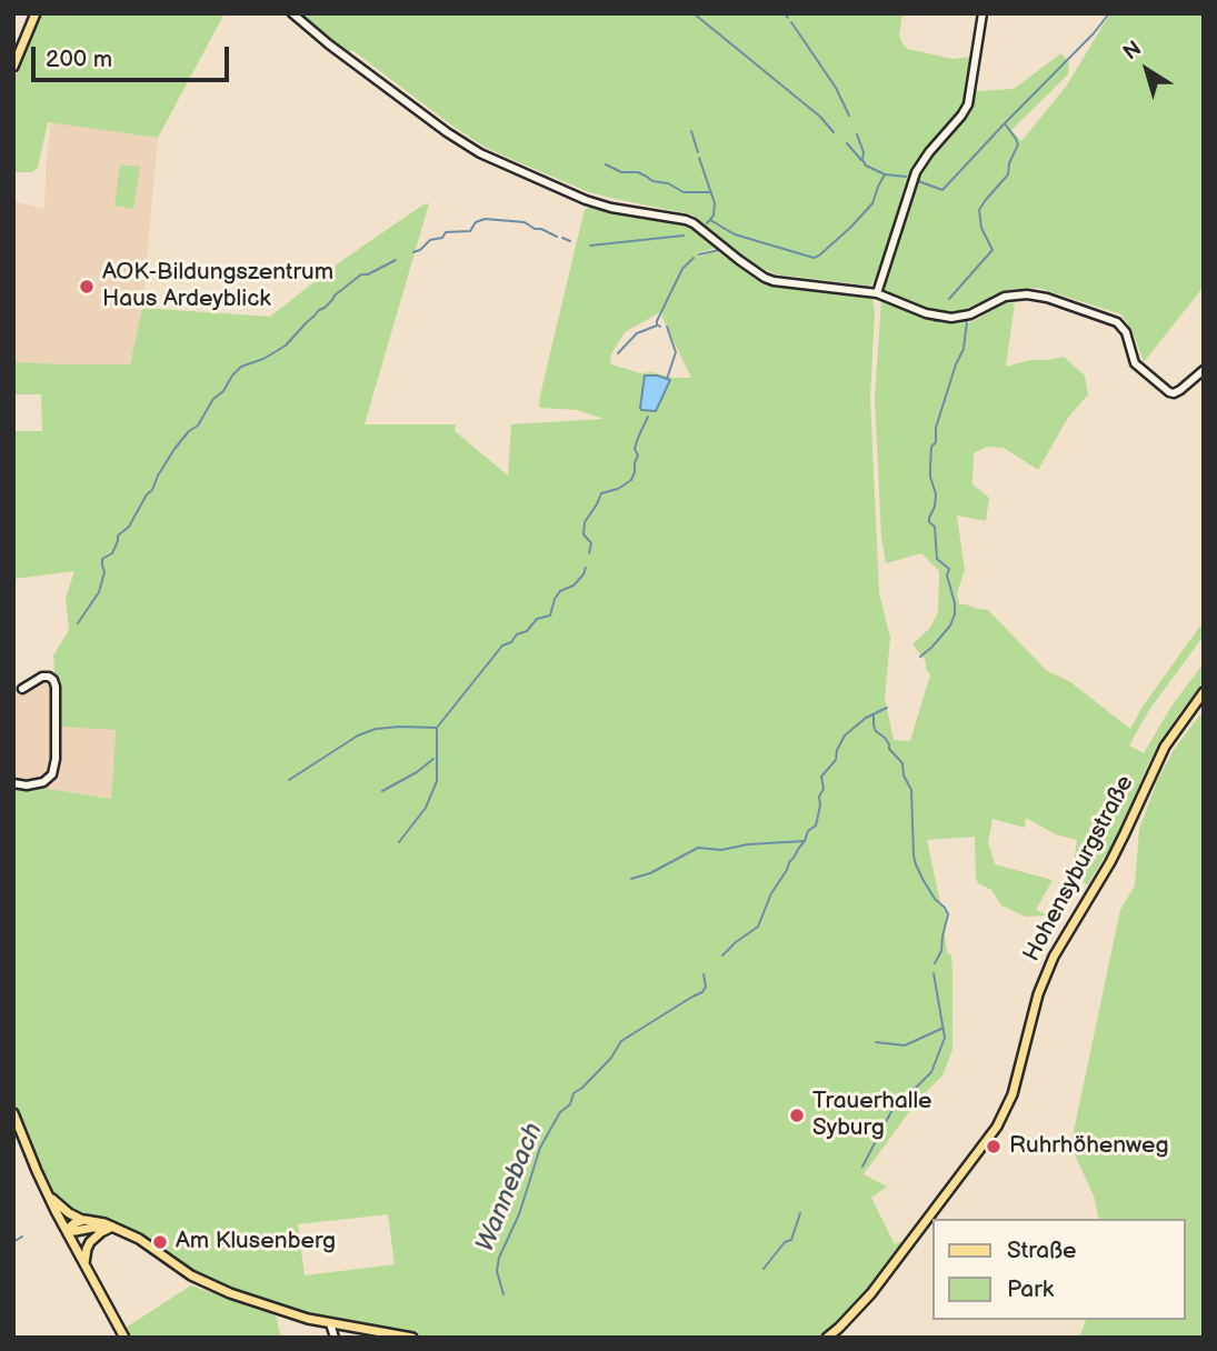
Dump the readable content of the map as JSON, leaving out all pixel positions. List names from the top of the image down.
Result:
{
  "streets": {
    "main road": ["Hohensyburgstraße"]
  },
  "water": ["Wannebach"],
  "places": [
    "AOK-Bildungszentrum Haus Ardeyblick",
    "Trauerhalle Syburg",
    "Ruhrhöhenweg",
    "Am Klusenberg"
  ],
  "legend": ["Straße", "Park"],
  "scale_bar": "200 m",
  "north": "top left"
}
